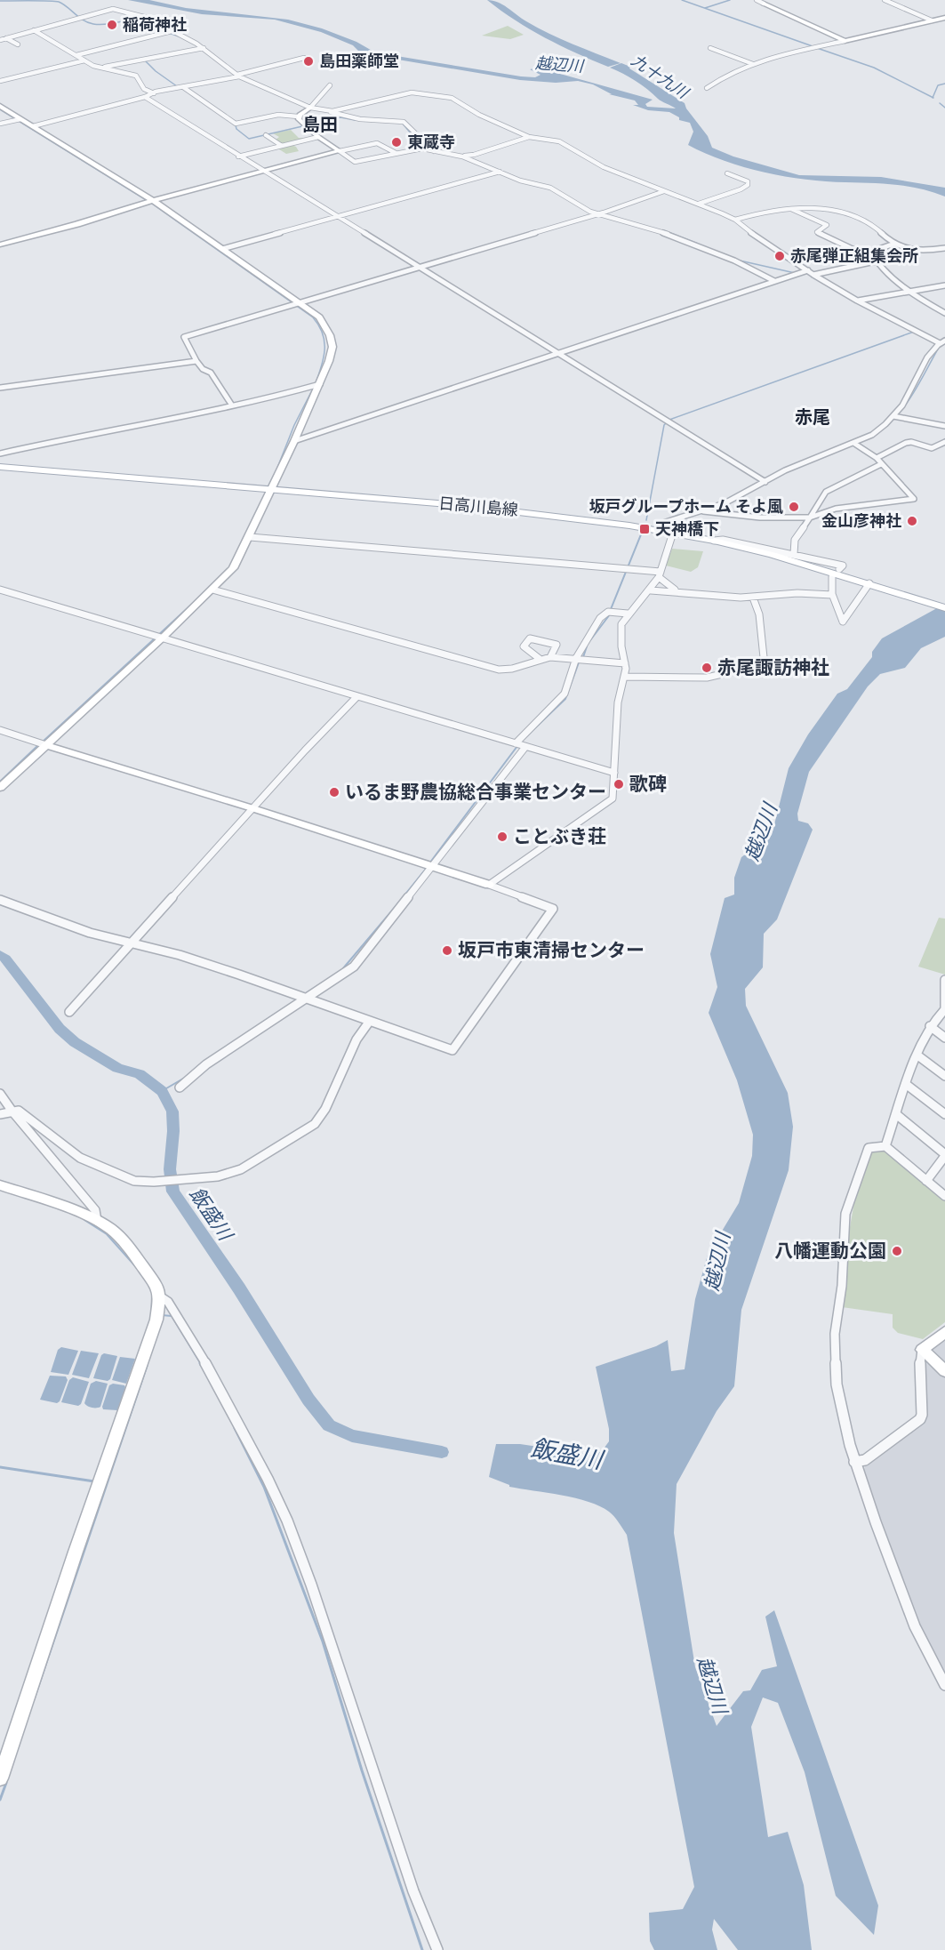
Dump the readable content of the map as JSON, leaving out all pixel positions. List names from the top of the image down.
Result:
{
  "streets": {
    "main road": ["日高川島線"]
  },
  "districts": ["島田", "赤尾"],
  "water": ["越辺川", "九十九川", "飯盛川"],
  "places": {
    "other": [
      "稲荷神社",
      "島田薬師堂",
      "東蔵寺",
      "赤尾弾正組集会所",
      "坂戸グループホーム そよ風",
      "金山彦神社",
      "赤尾諏訪神社",
      "歌碑",
      "いるま野農協総合事業センター",
      "ことぶき荘",
      "坂戸市東清掃センター",
      "八幡運動公園"
    ],
    "transit": ["天神橋下"]
  }
}
